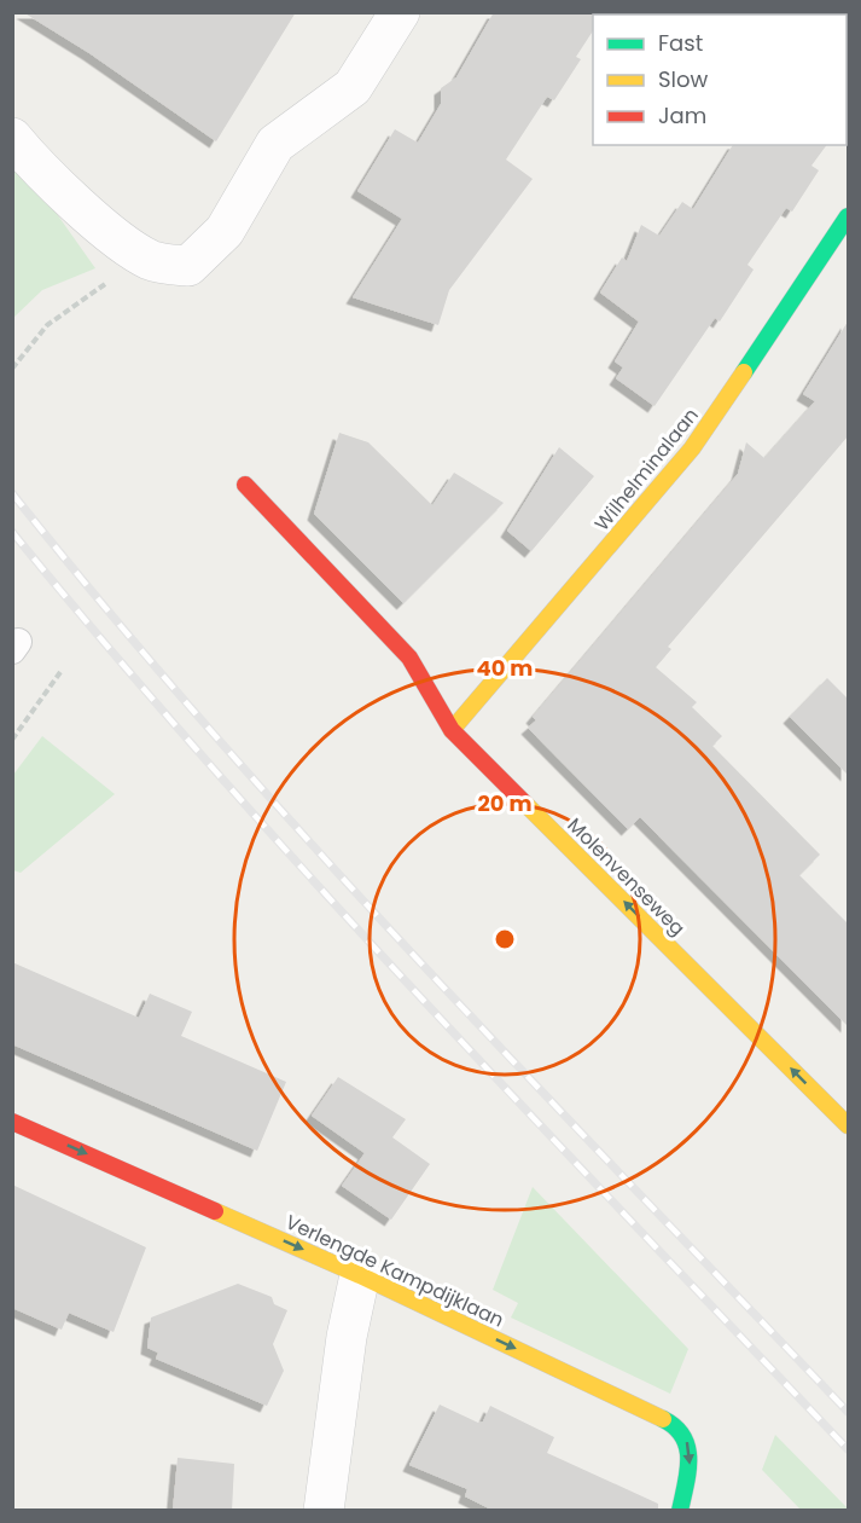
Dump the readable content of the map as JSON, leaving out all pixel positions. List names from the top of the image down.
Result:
{
  "streets": {
    "street": ["Wilhelminalaan", "Molenvenseweg", "Verlengde Kampdijklaan"]
  },
  "crossings": [
    ["Wilhelminalaan", "Molenvenseweg"]
  ],
  "one_way": ["Molenvenseweg", "Verlengde Kampdijklaan"],
  "legend": ["Fast", "Slow", "Jam"],
  "rings": ["40 m", "20 m"]
}
